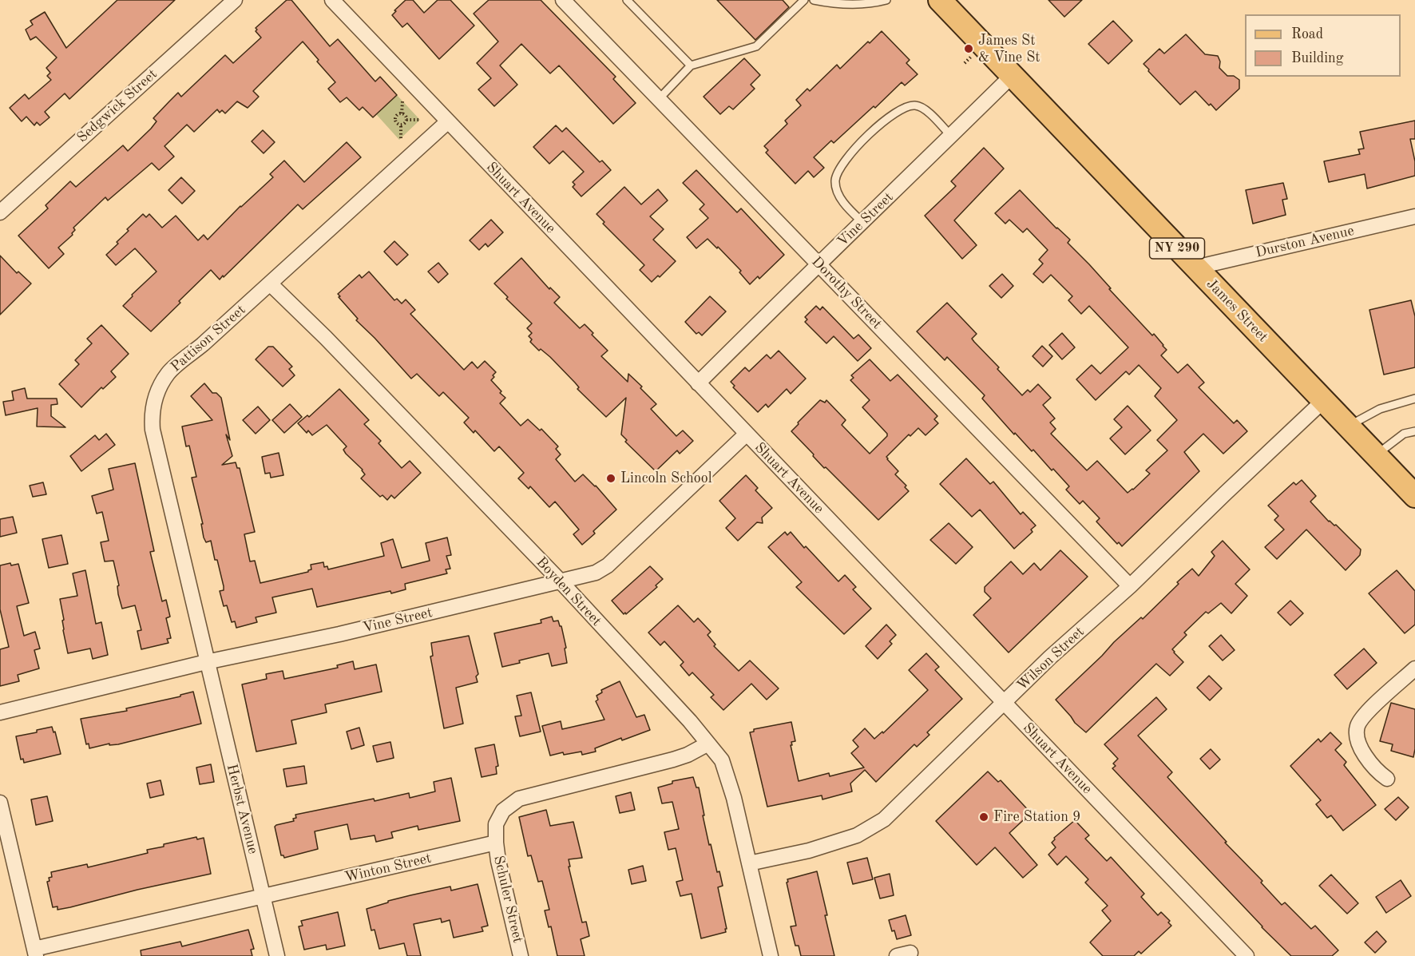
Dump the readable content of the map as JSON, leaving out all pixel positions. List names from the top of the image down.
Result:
{
  "streets": {
    "main road": ["NY 290", "James Street"],
    "street": [
      "Sedgwick Street",
      "Shuart Avenue",
      "Vine Street",
      "Durston Avenue",
      "Dorothy Street",
      "Pattison Street",
      "Boyden Street",
      "Wilson Street",
      "Herbst Avenue",
      "Winton Street",
      "Schuler Street"
    ]
  },
  "crossings": [
    ["Shuart Avenue", "Vine Street"],
    ["Shuart Avenue", "Pattison Street"],
    ["Shuart Avenue", "Wilson Street"],
    ["Vine Street", "Dorothy Street"],
    ["Vine Street", "James Street"],
    ["Vine Street", "Pattison Street"],
    ["Vine Street", "Boyden Street"],
    ["Vine Street", "Herbst Avenue"],
    ["Durston Avenue", "James Street"],
    ["Dorothy Street", "Wilson Street"],
    ["James Street", "Wilson Street"],
    ["Pattison Street", "Boyden Street"],
    ["Pattison Street", "Herbst Avenue"],
    ["Boyden Street", "Wilson Street"],
    ["Herbst Avenue", "Winton Street"],
    ["Winton Street", "Schuler Street"]
  ],
  "places": ["James St & Vine St", "Lincoln School", "Fire Station 9"],
  "legend": ["Road", "Building"]
}
